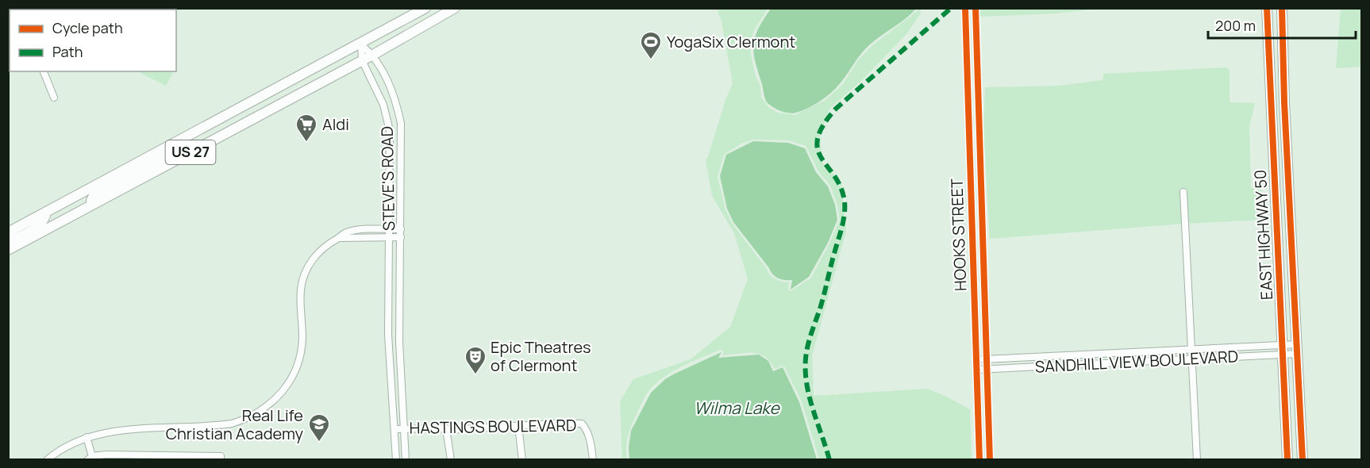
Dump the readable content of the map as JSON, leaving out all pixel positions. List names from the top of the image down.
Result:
{
  "streets": {
    "highway": ["US 27", "EAST HIGHWAY 50"],
    "street": [
      "STEVE'S ROAD",
      "HOOKS STREET",
      "SANDHILL VIEW BOULEVARD",
      "HASTINGS BOULEVARD"
    ]
  },
  "crossings": [
    ["US 27", "STEVE'S ROAD"],
    ["STEVE'S ROAD", "HASTINGS BOULEVARD"],
    ["HOOKS STREET", "SANDHILL VIEW BOULEVARD"],
    ["EAST HIGHWAY 50", "SANDHILL VIEW BOULEVARD"]
  ],
  "water": ["Wilma Lake"],
  "places": {
    "sports": ["YogaSix Clermont"],
    "supermarket": ["Aldi"],
    "theatre": ["Epic Theatres of Clermont"],
    "school or university": ["Real Life Christian Academy"]
  },
  "legend": ["Cycle path", "Path"],
  "scale_bar": "200 m"
}
